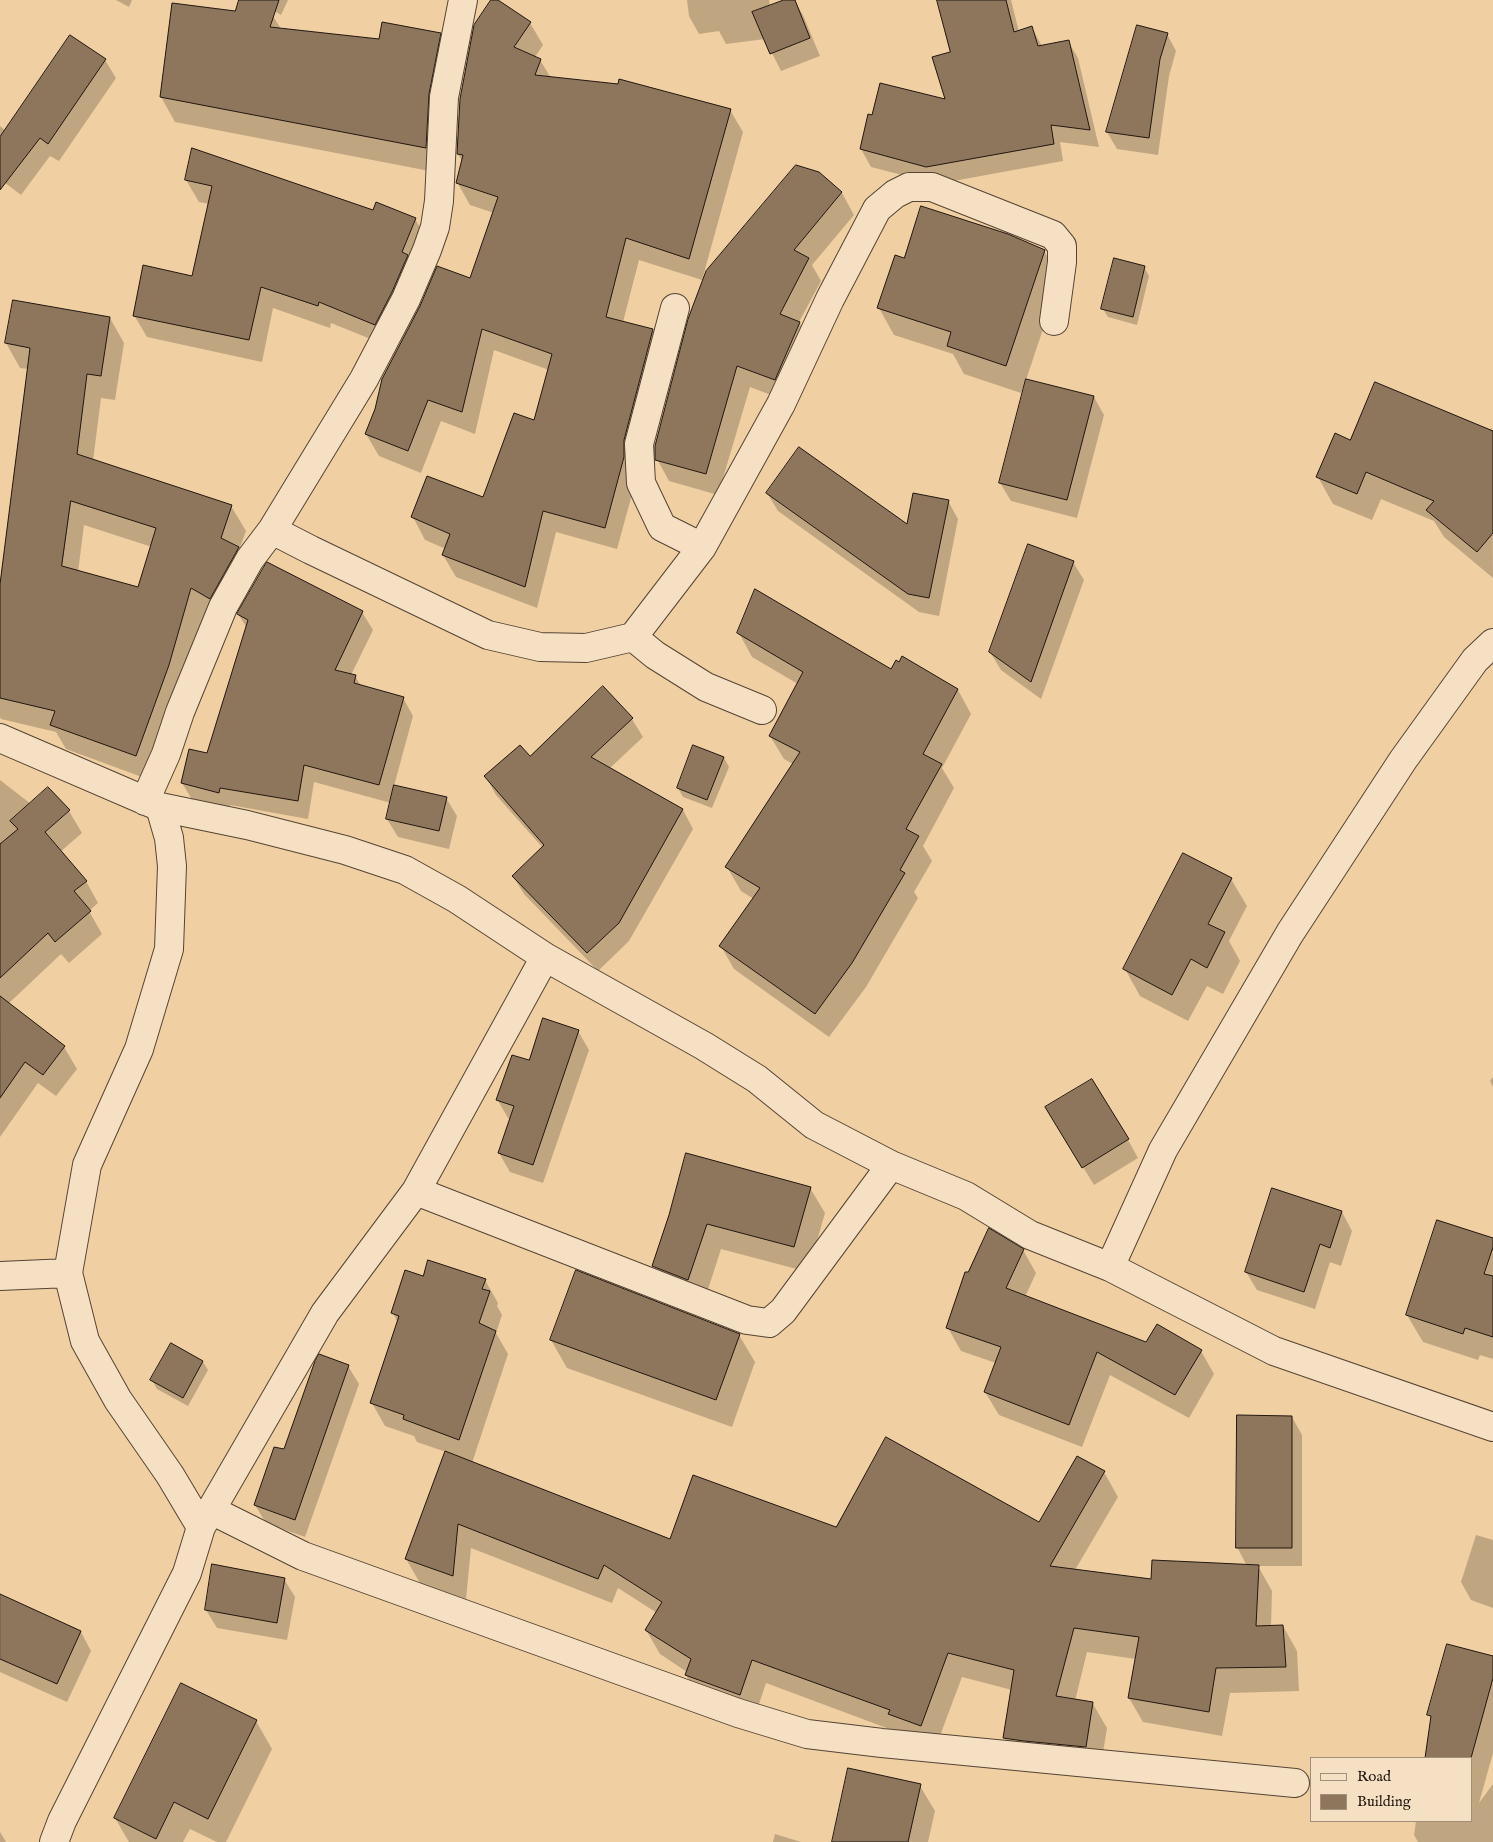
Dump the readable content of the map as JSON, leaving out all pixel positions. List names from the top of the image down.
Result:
{
  "legend": ["Road", "Building"]
}
